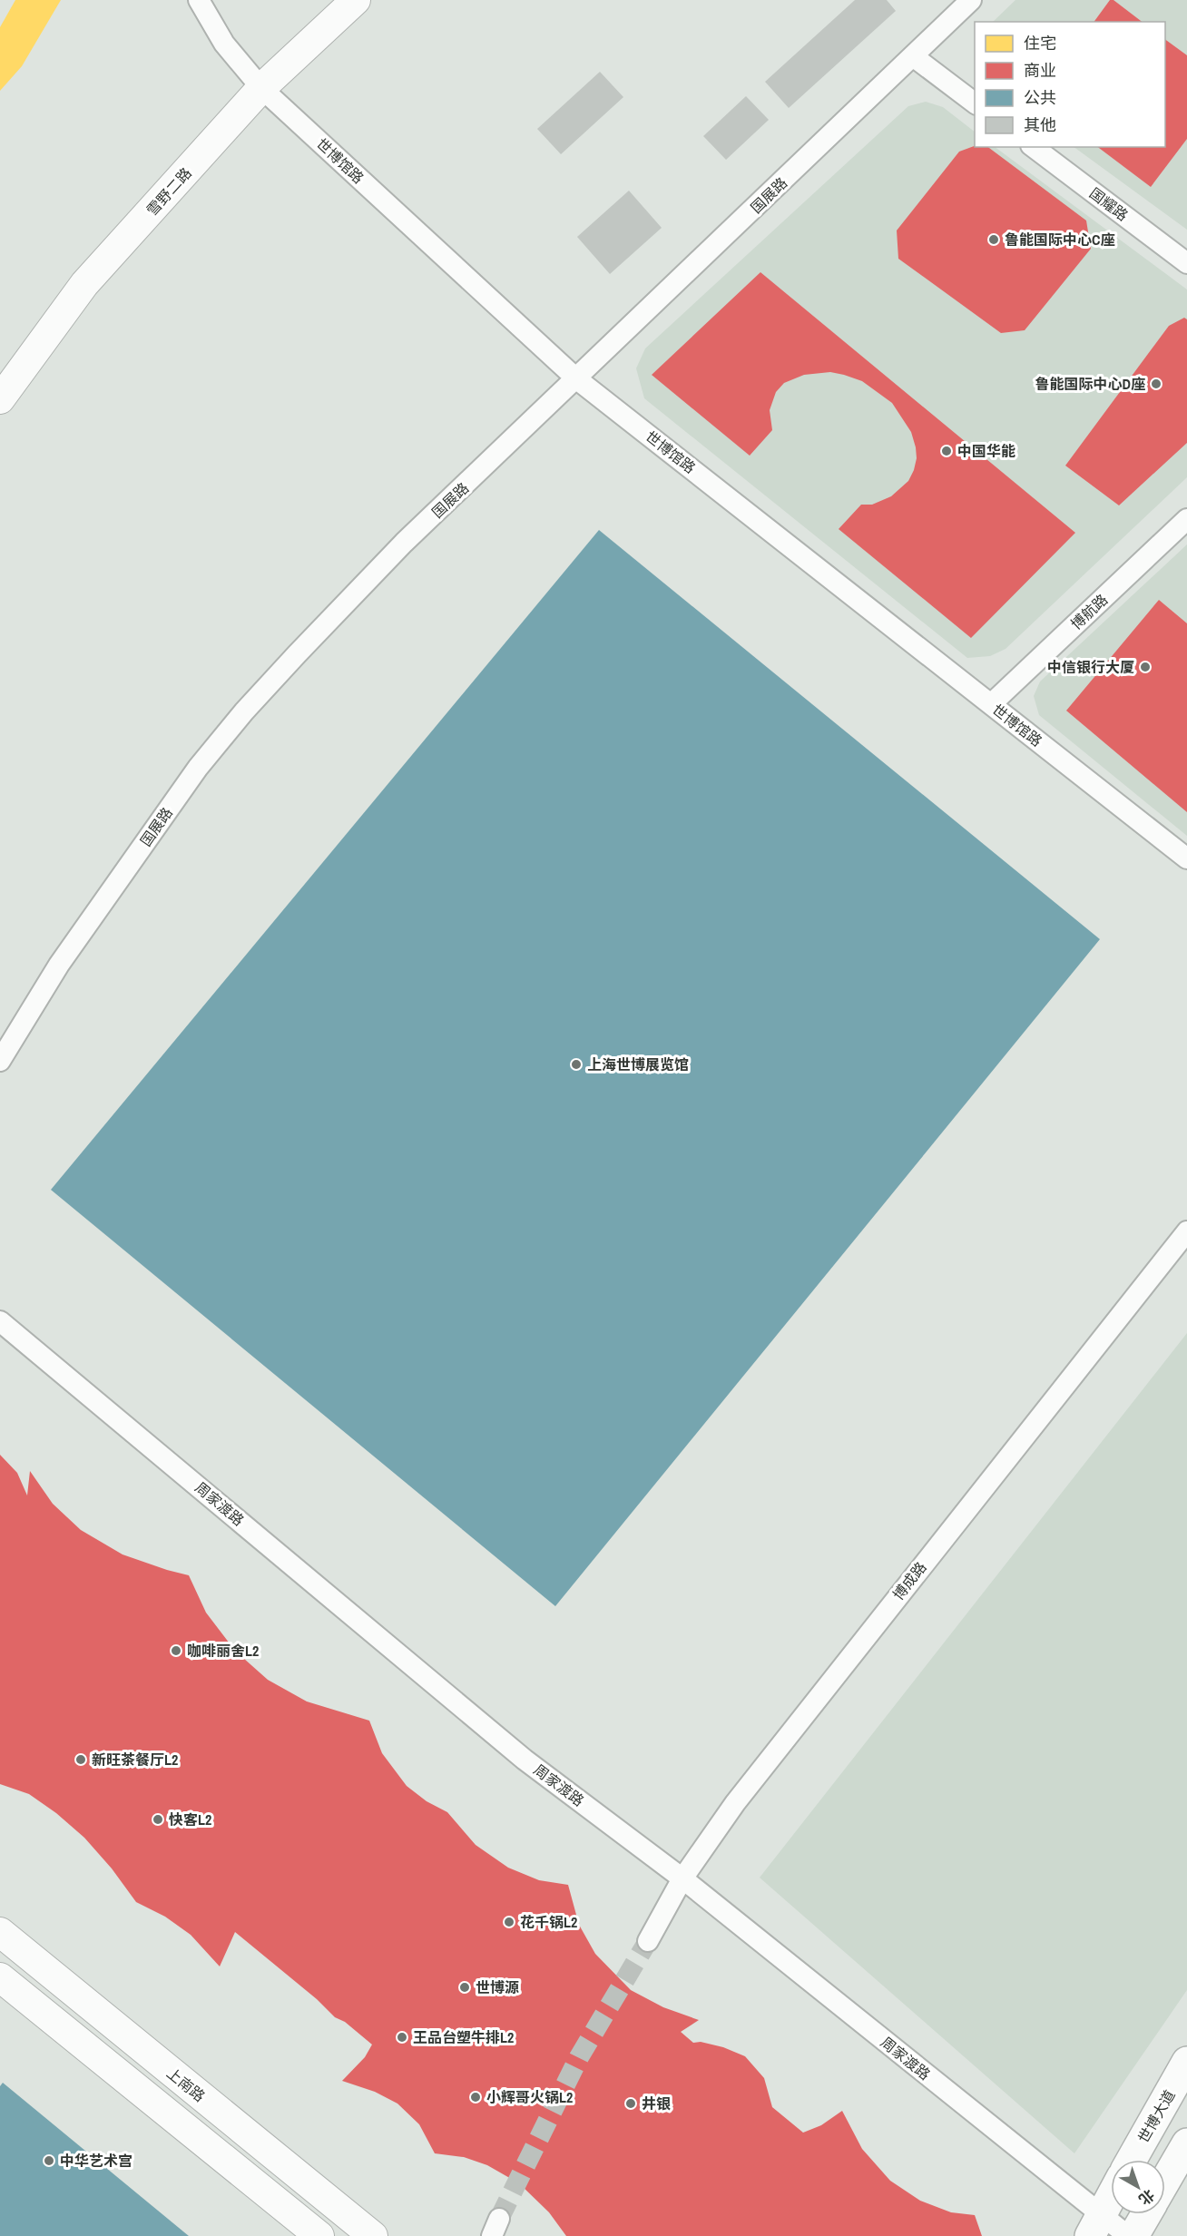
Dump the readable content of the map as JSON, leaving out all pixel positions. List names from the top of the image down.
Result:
{
  "streets": {
    "main road": ["雪野二路", "上南路", "世博大道"],
    "street": [
      "世博馆路",
      "国展路",
      "国耀路",
      "博航路",
      "周家渡路",
      "博成路"
    ]
  },
  "crossings": [
    ["世博馆路", "雪野二路"],
    ["世博馆路", "国展路"],
    ["世博馆路", "博航路"],
    ["周家渡路", "博成路"]
  ],
  "places": [
    "鲁能国际中心C座",
    "鲁能国际中心D座",
    "中国华能",
    "中信银行大厦",
    "上海世博展览馆",
    "咖啡丽舍L2",
    "新旺茶餐厅L2",
    "快客L2",
    "花千锅L2",
    "世博源",
    "王品台塑牛排L2",
    "小辉哥火锅L2",
    "井银",
    "中华艺术宫"
  ],
  "legend": [
    "住宅",
    "商业",
    "公共",
    "其他"
  ],
  "north": "bottom right"
}
